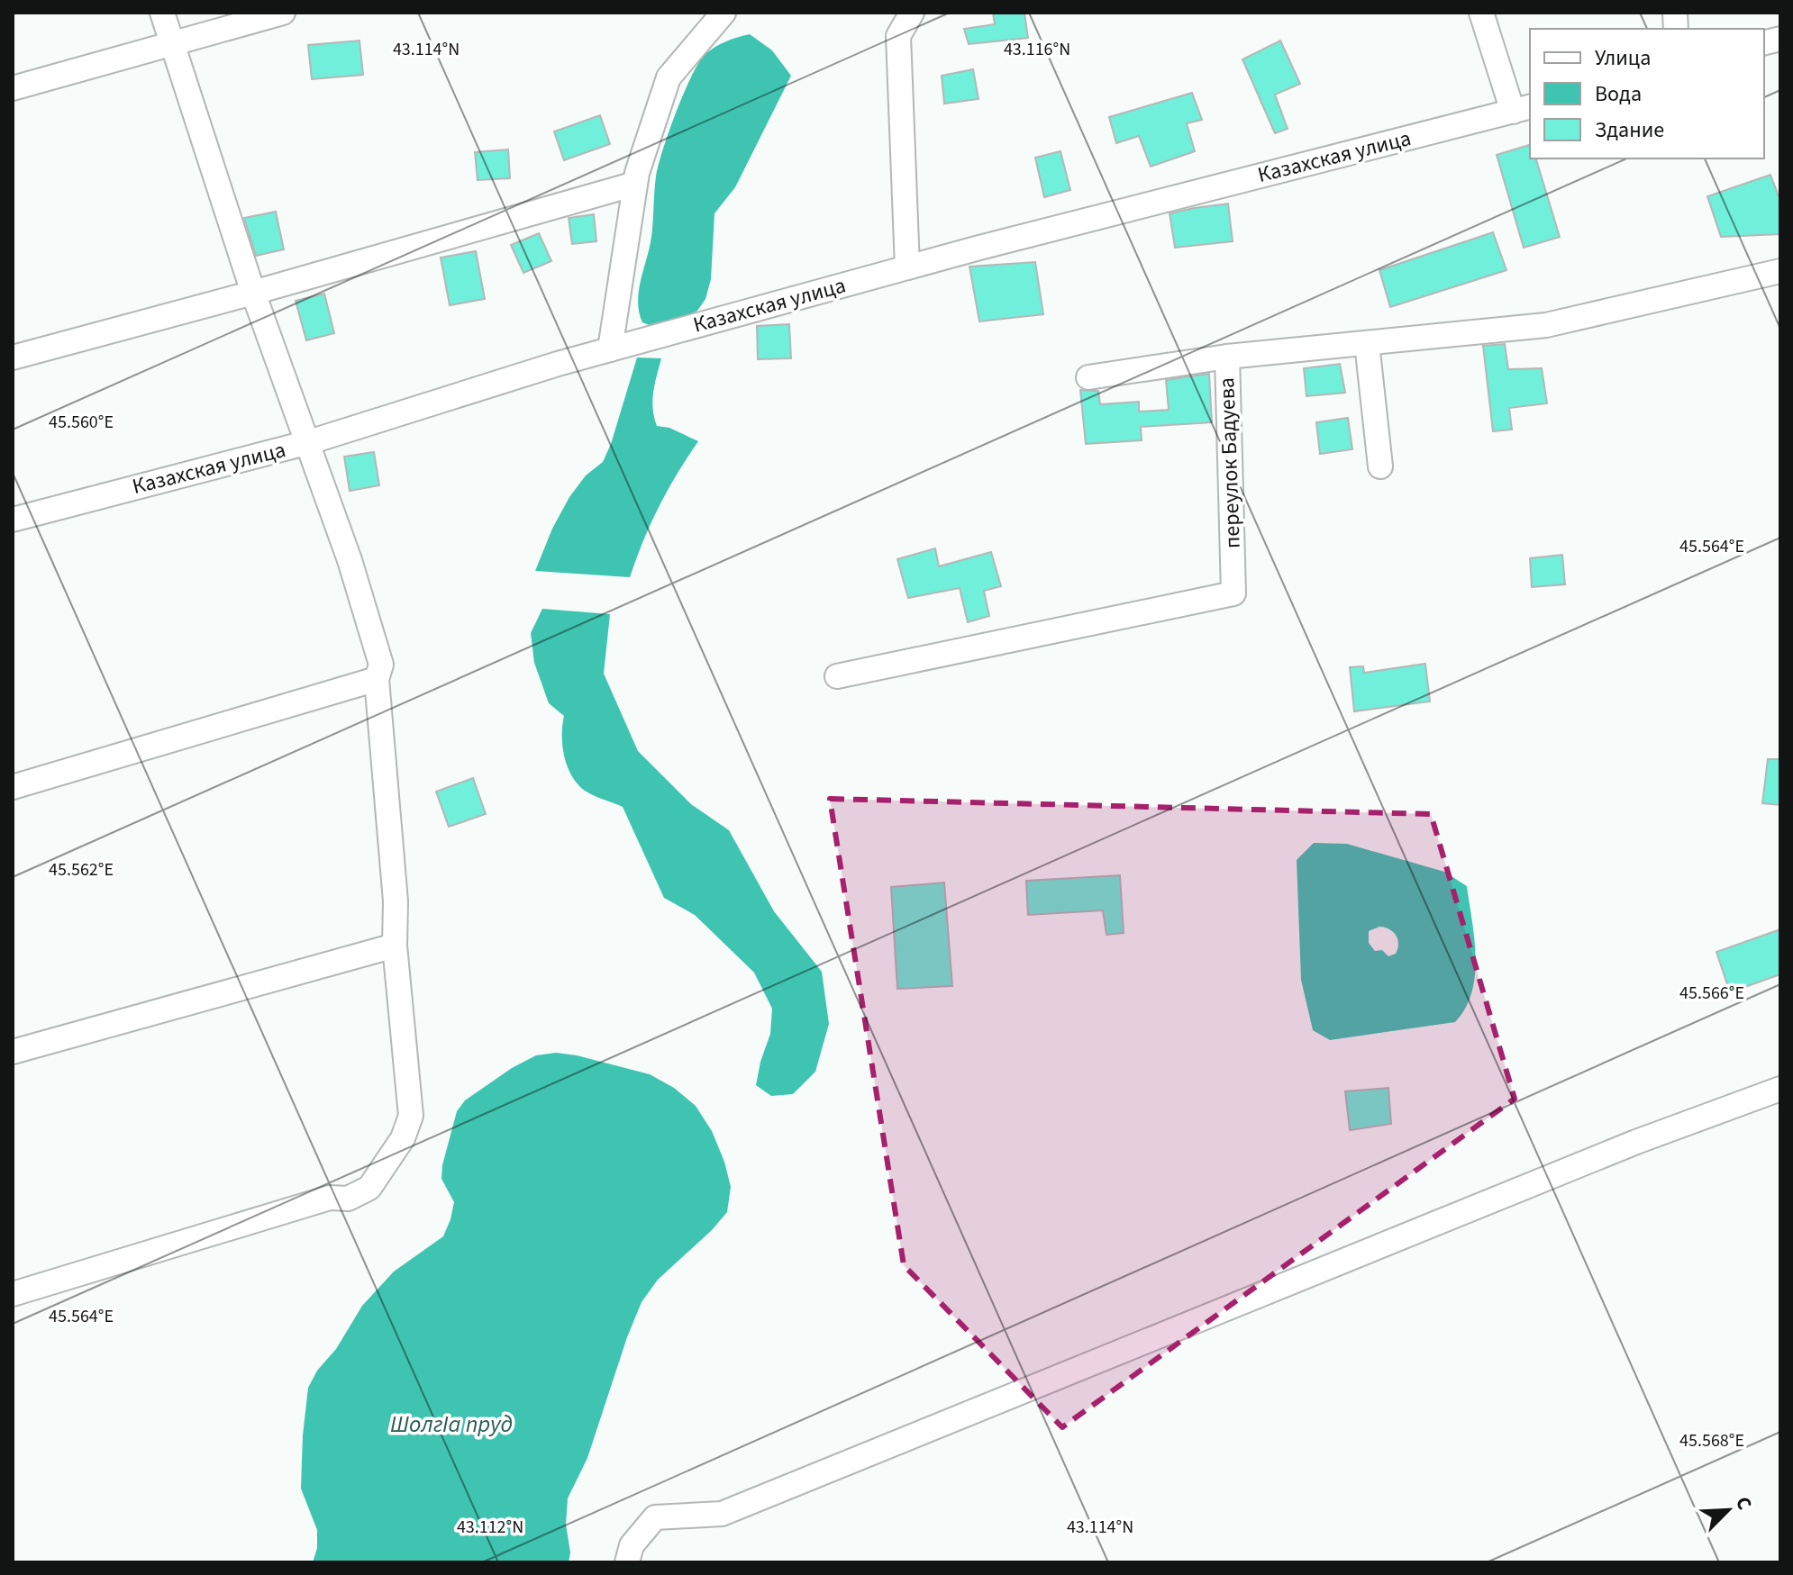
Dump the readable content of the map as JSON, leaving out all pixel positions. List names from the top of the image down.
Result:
{
  "streets": {
    "street": ["Казахская улица", "переулок Бадуева"]
  },
  "water": ["ШолгIа пруд"],
  "legend": ["Улица", "Вода", "Здание"],
  "north": "top right",
  "coordinates": [
    "43.114°N",
    "43.116°N",
    "45.560°E",
    "45.564°E",
    "45.562°E",
    "45.566°E",
    "45.568°E",
    "43.112°N"
  ]
}
